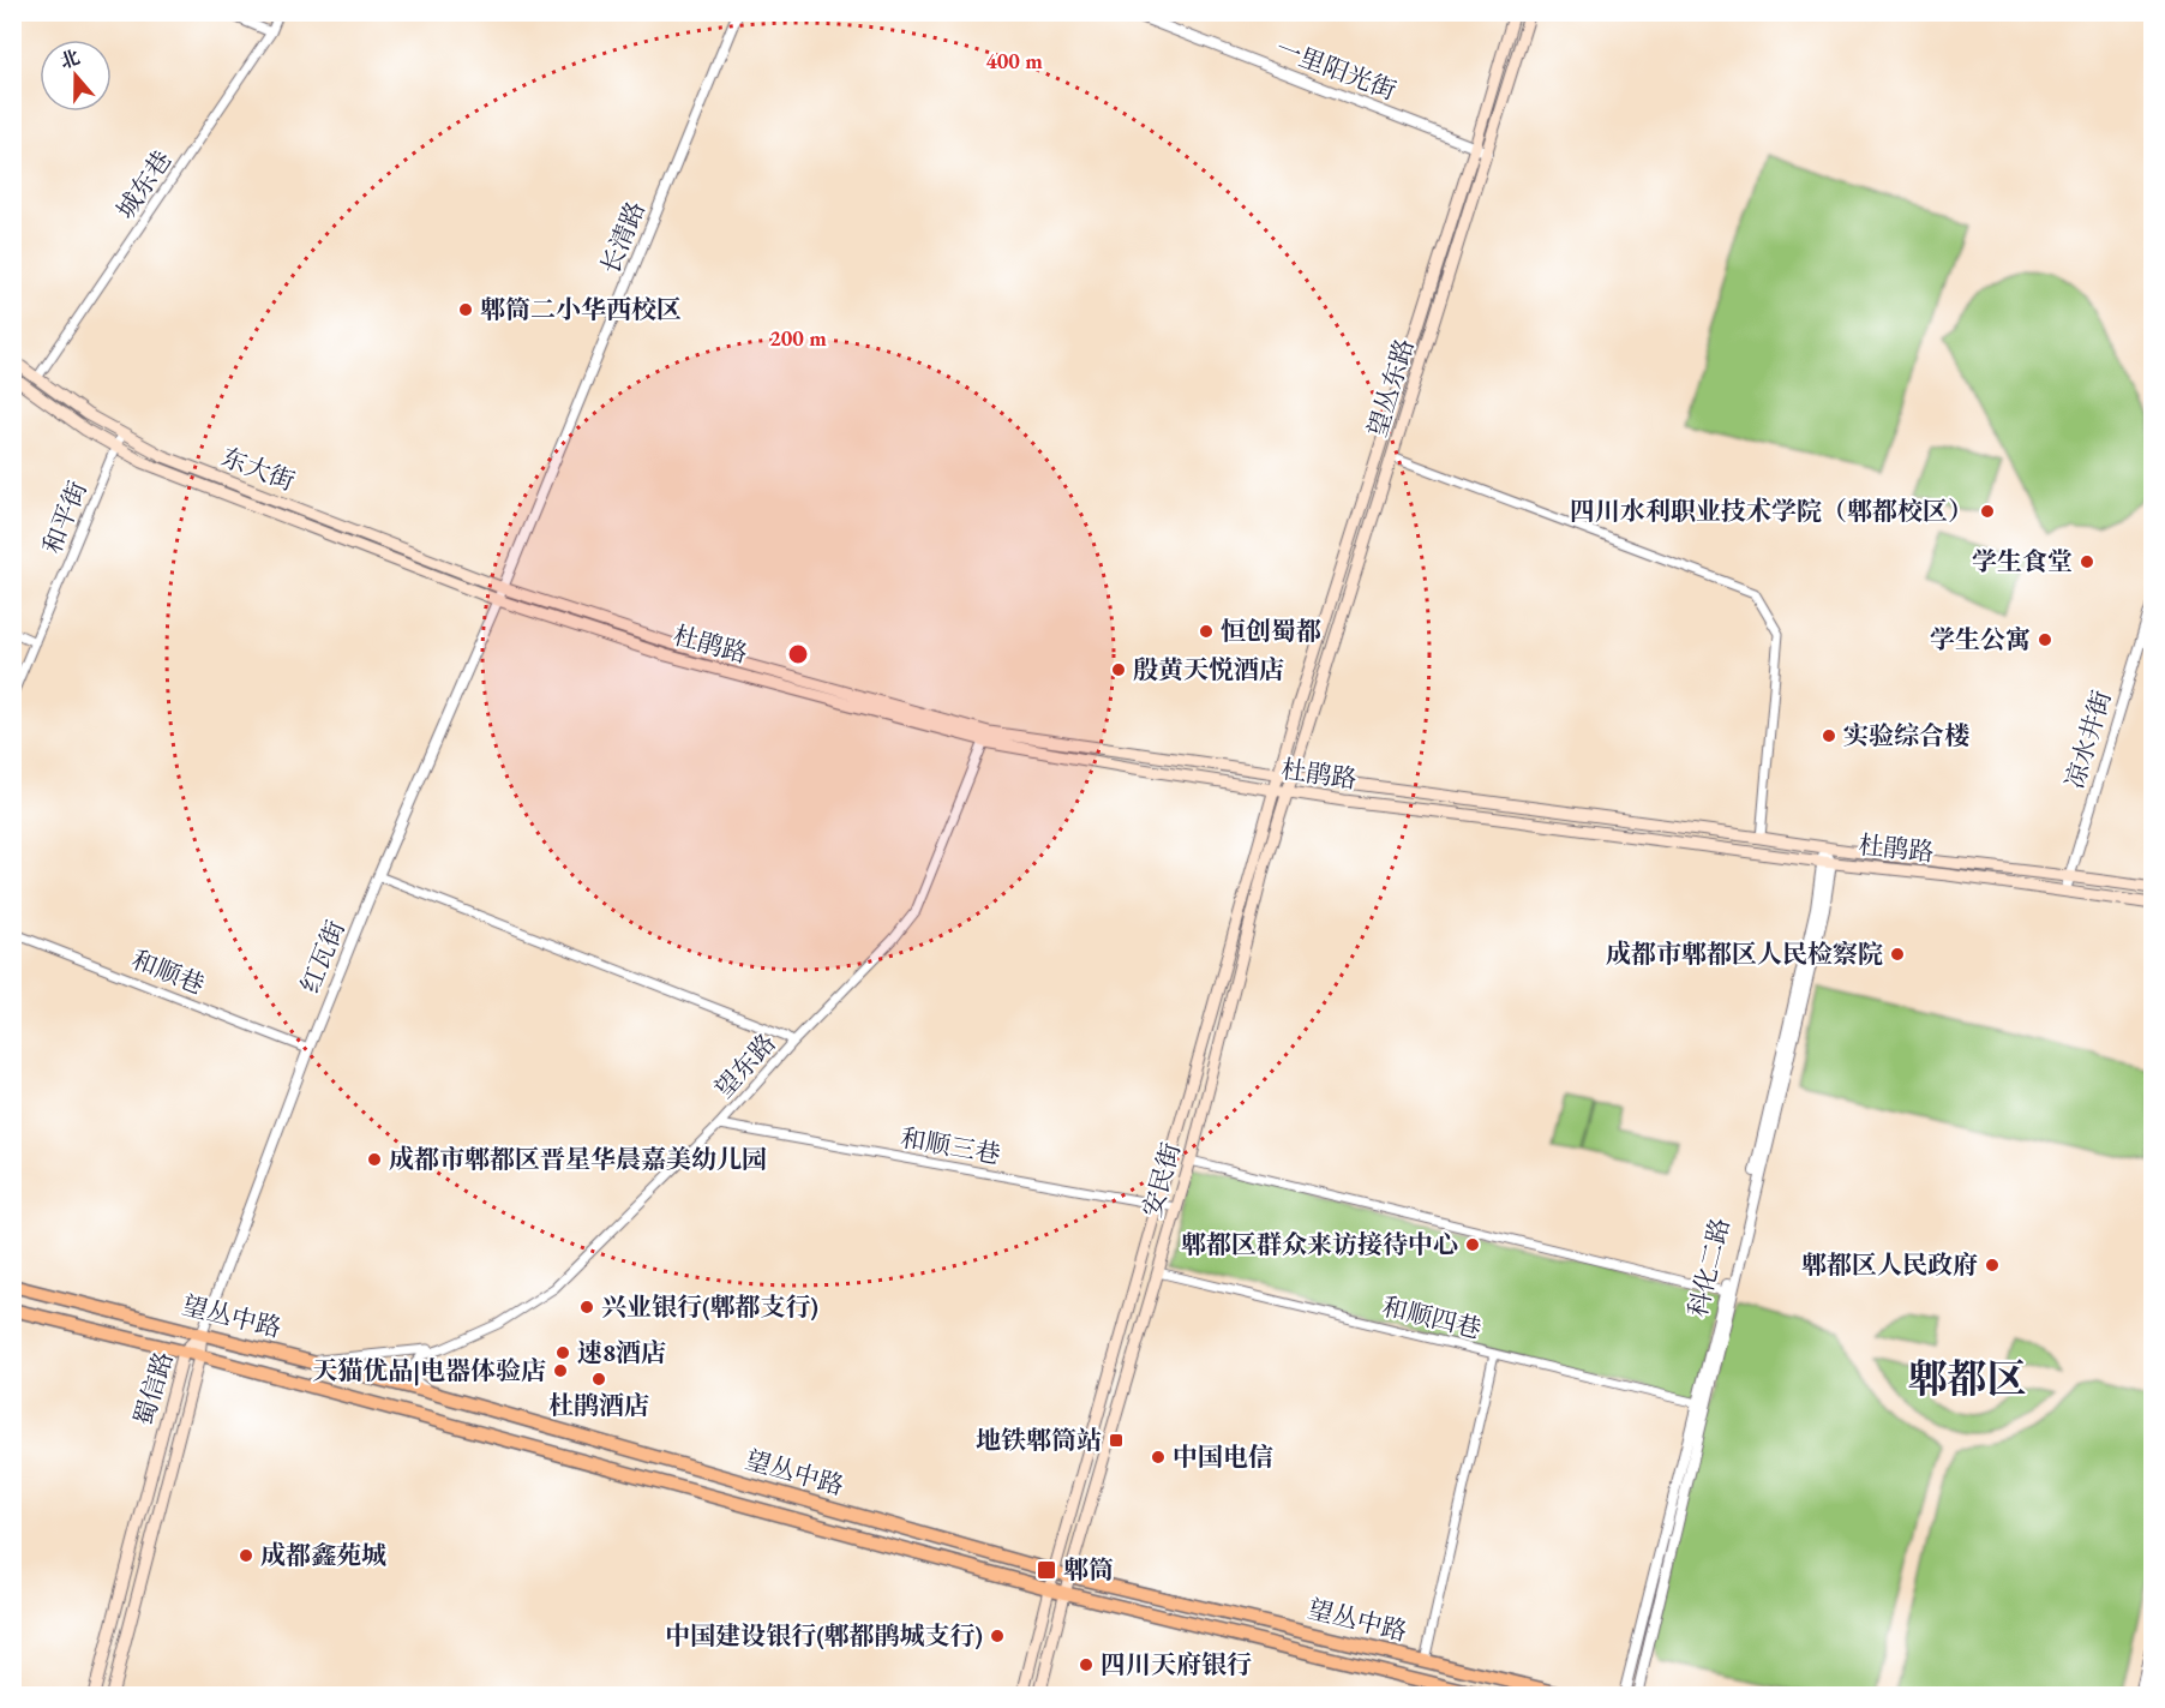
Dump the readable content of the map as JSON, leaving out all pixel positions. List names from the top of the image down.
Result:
{
  "streets": {
    "main road": [
      "望丛东路",
      "东大街",
      "杜鹃路",
      "安民街",
      "望丛中路",
      "蜀信路"
    ],
    "street": [
      "一里阳光街",
      "城东巷",
      "长清路",
      "和平街",
      "凉水井街",
      "红瓦街",
      "和顺巷",
      "望东路",
      "和顺三巷",
      "科化二路",
      "和顺四巷"
    ]
  },
  "crossings": [
    ["一里阳光街", "望丛东路"],
    ["城东巷", "东大街"],
    ["长清路", "东大街"],
    ["长清路", "杜鹃路"],
    ["长清路", "红瓦街"],
    ["望丛东路", "杜鹃路"],
    ["望丛东路", "安民街"],
    ["东大街", "和平街"],
    ["东大街", "杜鹃路"],
    ["东大街", "红瓦街"],
    ["杜鹃路", "凉水井街"],
    ["杜鹃路", "红瓦街"],
    ["杜鹃路", "望东路"],
    ["杜鹃路", "安民街"],
    ["杜鹃路", "科化二路"],
    ["红瓦街", "和顺巷"],
    ["红瓦街", "望丛中路"],
    ["红瓦街", "蜀信路"],
    ["望东路", "和顺三巷"],
    ["望东路", "望丛中路"],
    ["和顺三巷", "安民街"],
    ["安民街", "望丛中路"],
    ["安民街", "和顺四巷"],
    ["科化二路", "和顺四巷"],
    ["望丛中路", "蜀信路"]
  ],
  "districts": ["郫都区"],
  "places": {
    "other": [
      "郫筒二小华西校区",
      "四川水利职业技术学院（郫都校区）",
      "学生食堂",
      "恒创蜀都",
      "学生公寓",
      "殷黄天悦酒店",
      "实验综合楼",
      "成都市郫都区人民检察院",
      "成都市郫都区晋星华晨嘉美幼儿园",
      "郫都区群众来访接待中心",
      "郫都区人民政府",
      "兴业银行(郫都支行)",
      "速8酒店",
      "天猫优品|电器体验店",
      "杜鹃酒店",
      "中国电信",
      "成都鑫苑城",
      "中国建设银行(郫都鹃城支行)",
      "四川天府银行"
    ],
    "transit": ["地铁郫筒站", "郫筒"]
  },
  "north": "top",
  "rings": ["400 m", "200 m"]
}
